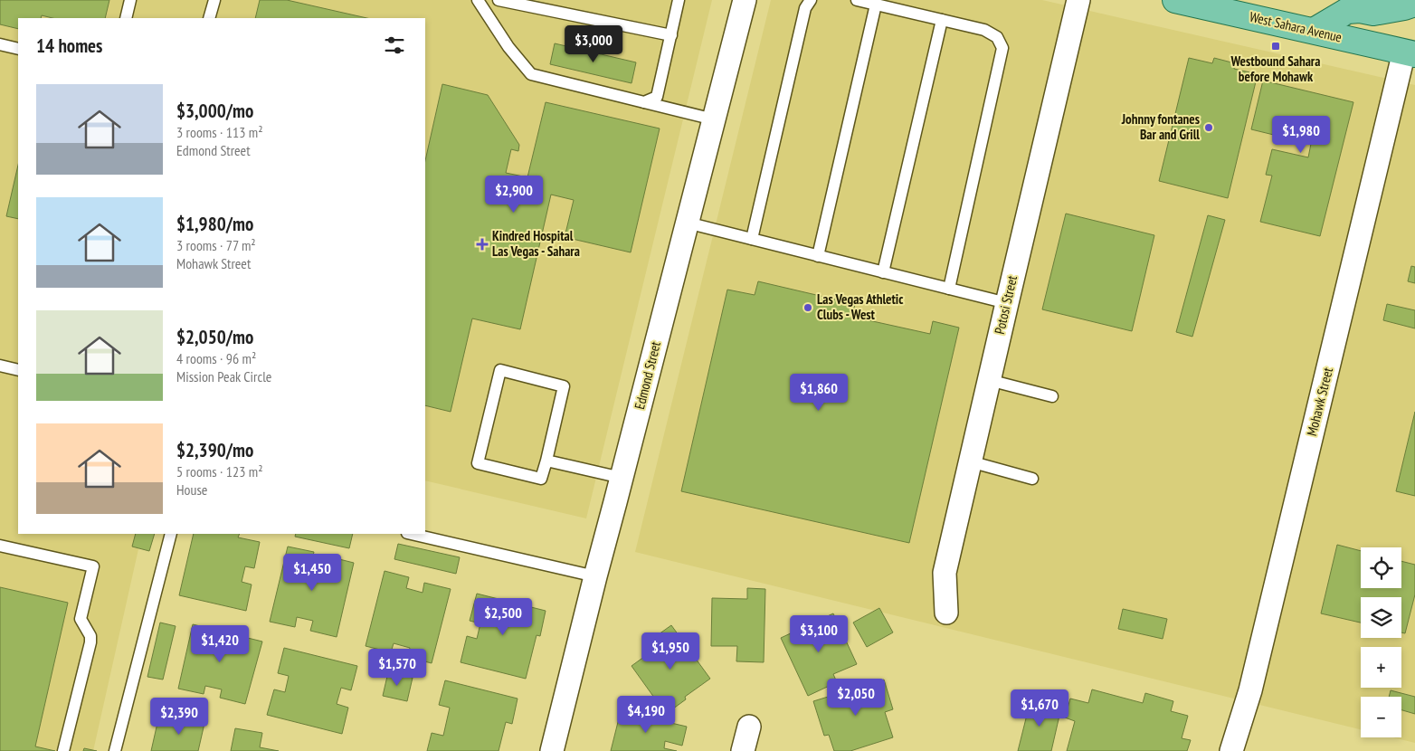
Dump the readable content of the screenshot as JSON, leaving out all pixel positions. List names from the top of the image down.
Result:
{
  "streets": {
    "main road": ["West Sahara Avenue"],
    "street": ["Potosi Street", "Edmond Street", "Mohawk Street"]
  },
  "crossings": [
    ["West Sahara Avenue", "Mohawk Street"]
  ],
  "places": {
    "transit": ["Westbound Sahara before Mohawk"],
    "other": ["Johnny fontanes Bar and Grill", "Las Vegas Athletic Clubs - West"],
    "health": ["Kindred Hospital Las Vegas - Sahara"]
  },
  "page": {
    "heading": "14 homes",
    "price": [
      "$3,000",
      "$1,980",
      "$2,900",
      "$1,860",
      "$1,450",
      "$2,500",
      "$3,100",
      "$1,420",
      "$1,950",
      "$1,570",
      "$2,050",
      "$1,670",
      "$4,190",
      "$2,390"
    ],
    "list": [
      {
        "name": "$3,000/mo",
        "note": "3 rooms · 113 m² · Edmond Street"
      },
      {
        "name": "$1,980/mo",
        "note": "3 rooms · 77 m² · Mohawk Street"
      },
      {
        "name": "$2,050/mo",
        "note": "4 rooms · 96 m² · Mission Peak Circle"
      },
      {
        "name": "$2,390/mo",
        "note": "5 rooms · 123 m² · House"
      }
    ],
    "map_buttons": ["+", "−"]
  }
}
